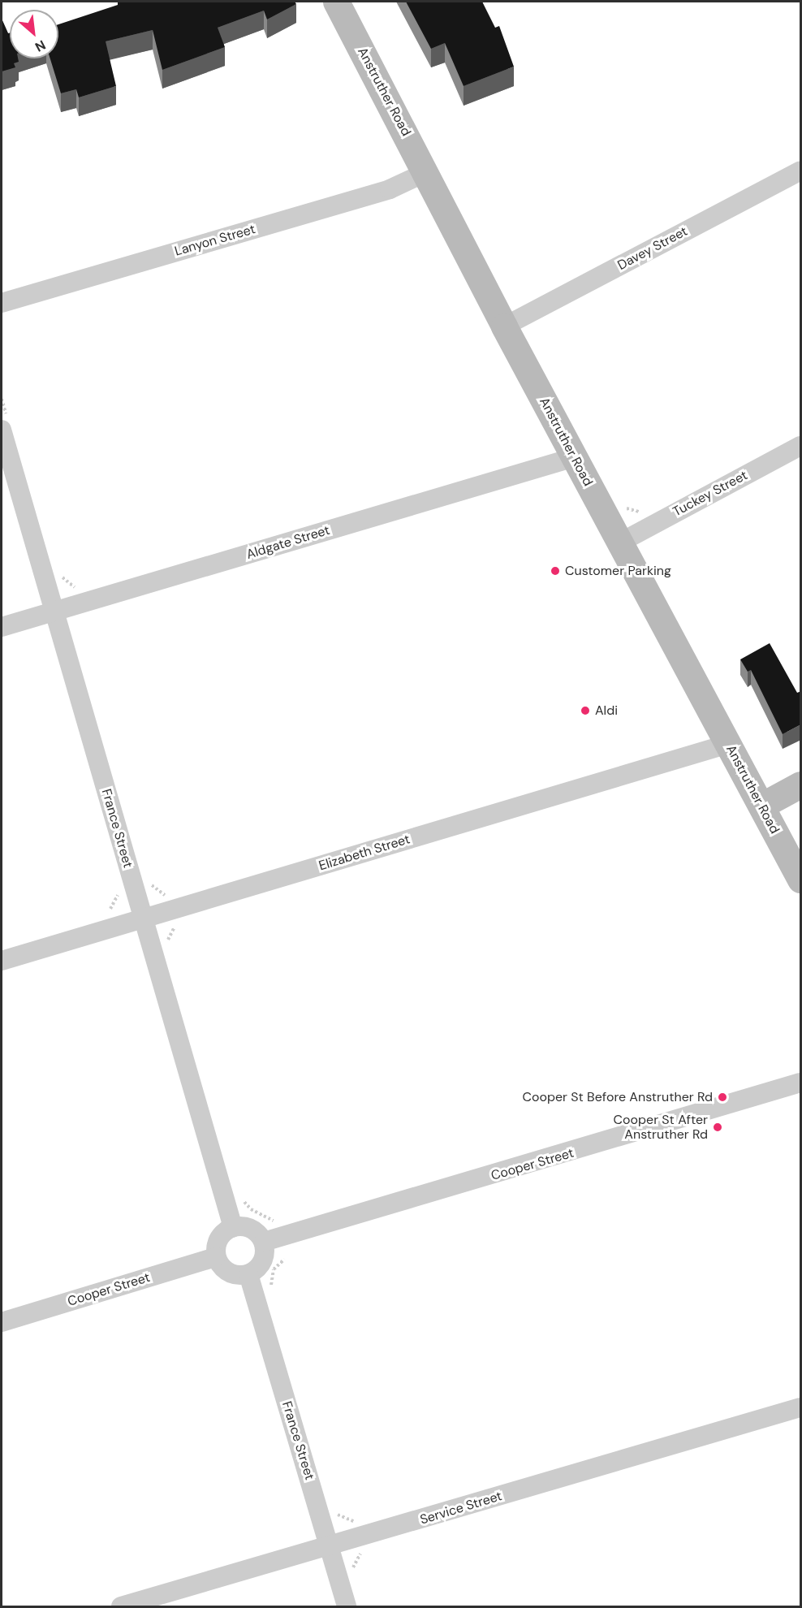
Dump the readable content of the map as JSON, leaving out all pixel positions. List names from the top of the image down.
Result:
{
  "streets": {
    "main road": ["Anstruther Road"],
    "street": [
      "Lanyon Street",
      "Davey Street",
      "Tuckey Street",
      "Aldgate Street",
      "France Street",
      "Elizabeth Street",
      "Cooper Street",
      "Service Street"
    ]
  },
  "crossings": [
    ["Anstruther Road", "Lanyon Street"],
    ["Anstruther Road", "Davey Street"],
    ["Anstruther Road", "Tuckey Street"],
    ["Anstruther Road", "Aldgate Street"],
    ["Anstruther Road", "Elizabeth Street"],
    ["Aldgate Street", "France Street"],
    ["France Street", "Elizabeth Street"],
    ["France Street", "Cooper Street"],
    ["France Street", "Service Street"]
  ],
  "places": [
    "Customer Parking",
    "Aldi",
    "Cooper St Before Anstruther Rd",
    "Cooper St After Anstruther Rd"
  ],
  "north": "bottom right"
}
